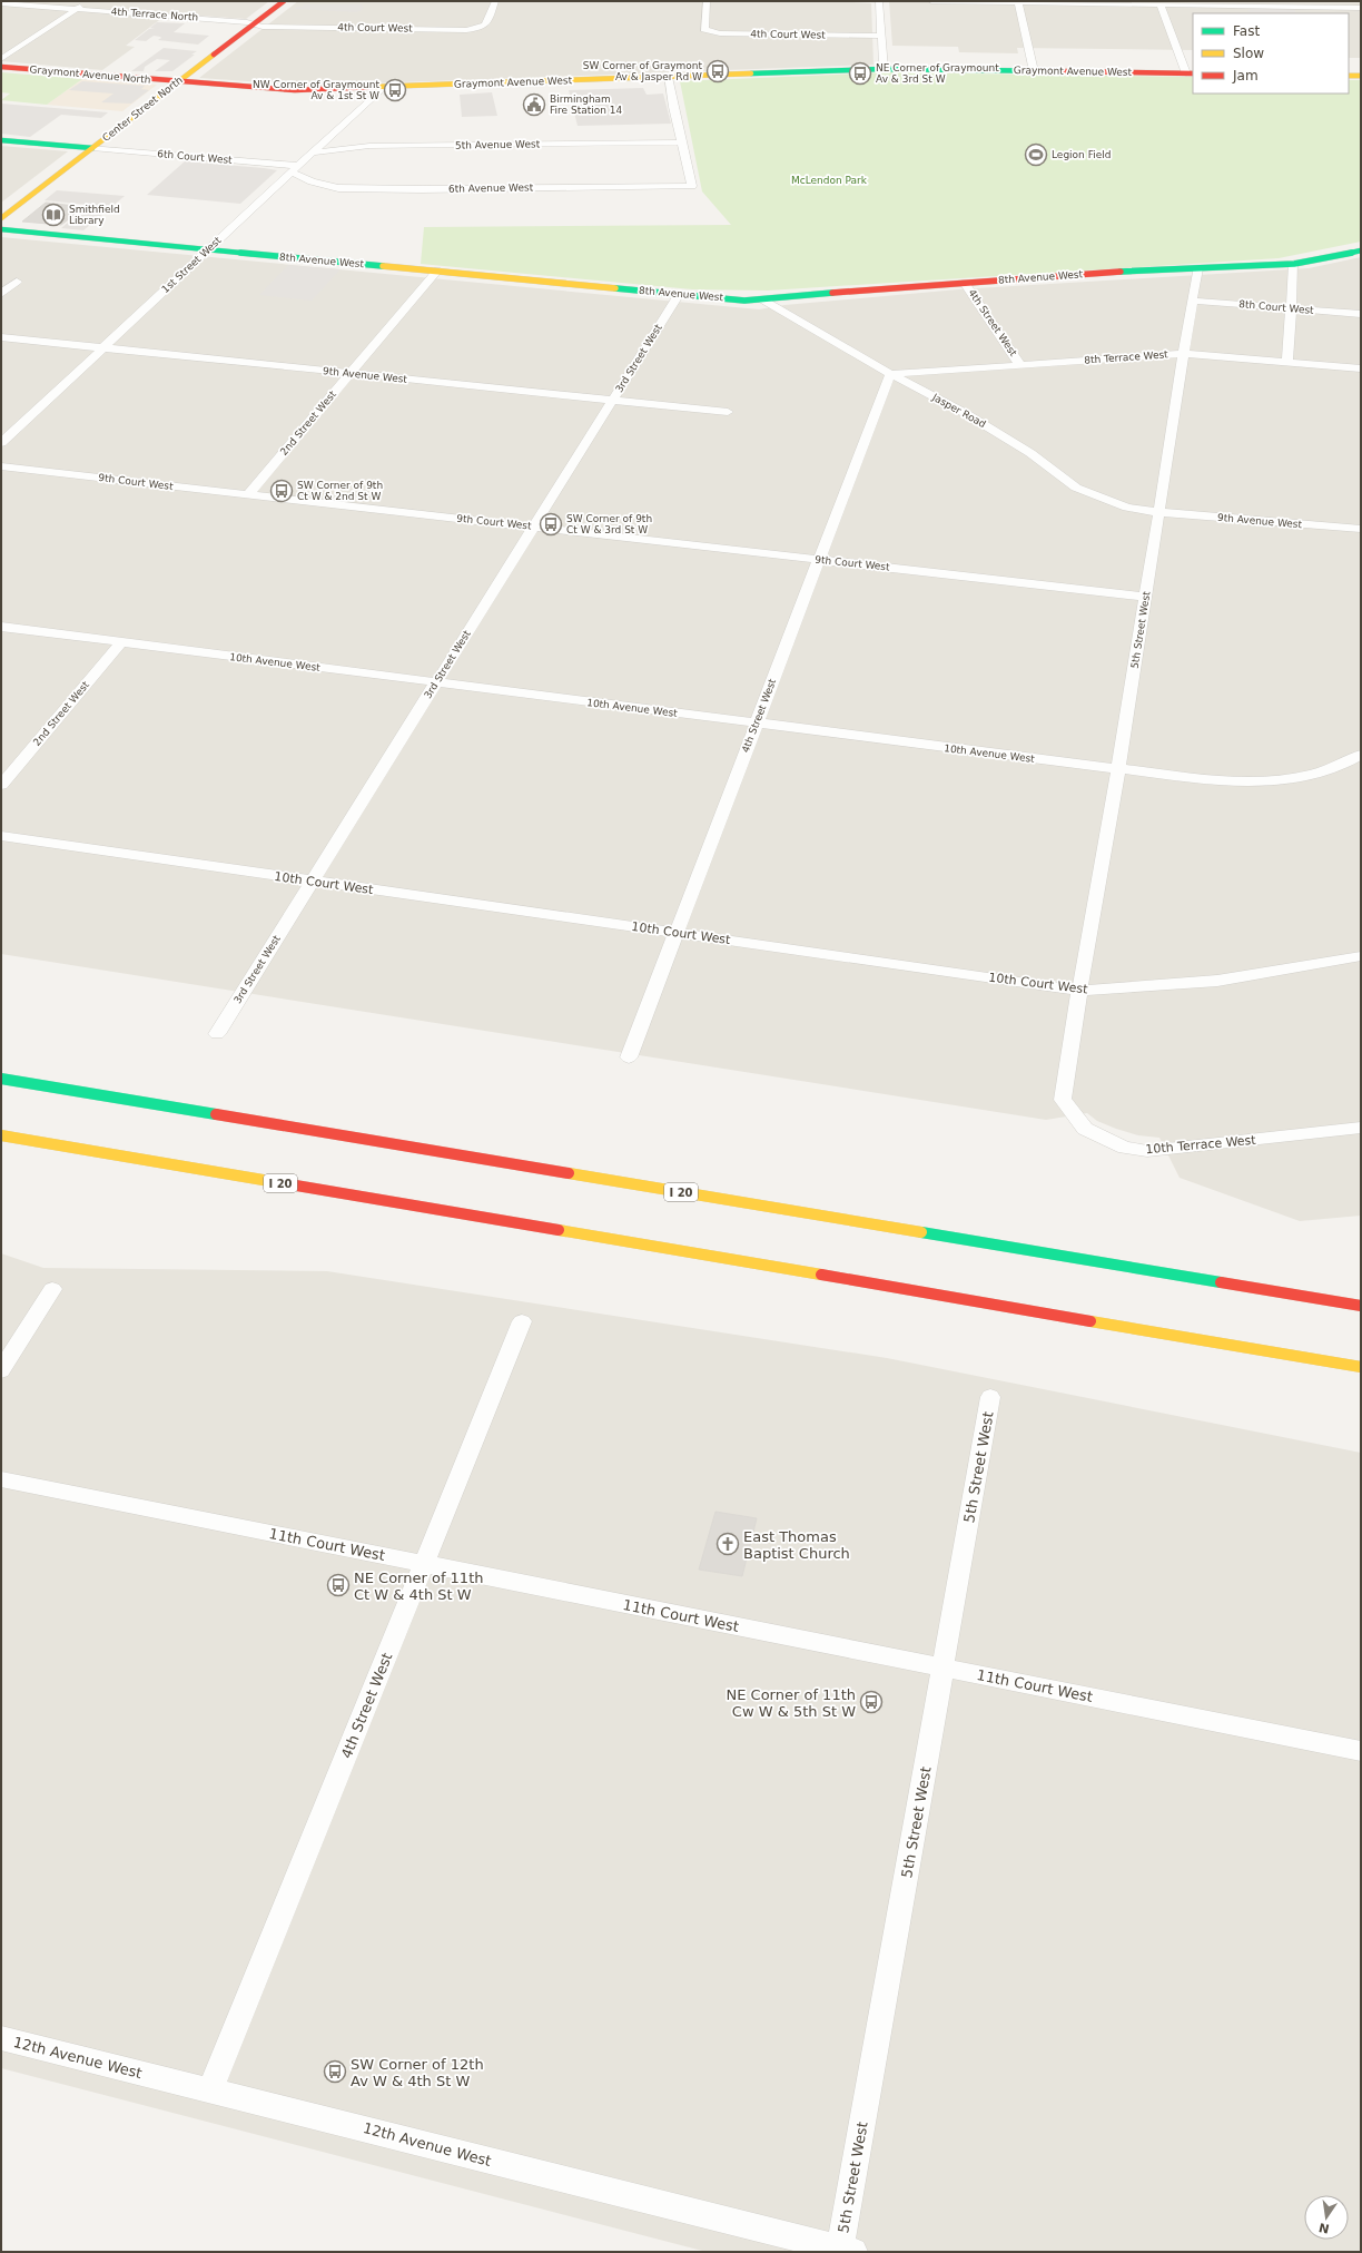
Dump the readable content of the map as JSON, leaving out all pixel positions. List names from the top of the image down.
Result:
{
  "streets": {
    "main road": [
      "Graymont Avenue West",
      "Graymont Avenue North",
      "Center Street North",
      "8th Avenue West",
      "I 20"
    ],
    "street": [
      "4th Terrace North",
      "4th Court West",
      "5th Avenue West",
      "6th Court West",
      "6th Avenue West",
      "1st Street West",
      "8th Court West",
      "4th Street West",
      "8th Terrace West",
      "3rd Street West",
      "9th Avenue West",
      "Jasper Road",
      "2nd Street West",
      "9th Court West",
      "5th Street West",
      "10th Avenue West",
      "10th Court West",
      "10th Terrace West",
      "11th Court West",
      "12th Avenue West"
    ]
  },
  "crossings": [
    ["4th Terrace North", "4th Court West"],
    ["4th Terrace North", "Center Street North"],
    ["4th Court West", "Center Street North"],
    ["Graymont Avenue West", "Graymont Avenue North"],
    ["Graymont Avenue West", "Center Street North"],
    ["Graymont Avenue West", "1st Street West"],
    ["Graymont Avenue North", "Center Street North"],
    ["Center Street North", "6th Court West"],
    ["5th Avenue West", "6th Avenue West"],
    ["5th Avenue West", "1st Street West"],
    ["6th Court West", "6th Avenue West"],
    ["6th Court West", "1st Street West"],
    ["6th Avenue West", "1st Street West"],
    ["8th Avenue West", "1st Street West"],
    ["8th Avenue West", "4th Street West"],
    ["8th Avenue West", "3rd Street West"],
    ["8th Avenue West", "Jasper Road"],
    ["8th Avenue West", "2nd Street West"],
    ["8th Avenue West", "5th Street West"],
    ["1st Street West", "9th Avenue West"],
    ["8th Court West", "5th Street West"],
    ["4th Street West", "8th Terrace West"],
    ["4th Street West", "Jasper Road"],
    ["4th Street West", "9th Court West"],
    ["4th Street West", "10th Avenue West"],
    ["4th Street West", "10th Court West"],
    ["4th Street West", "11th Court West"],
    ["4th Street West", "12th Avenue West"],
    ["8th Terrace West", "Jasper Road"],
    ["8th Terrace West", "5th Street West"],
    ["3rd Street West", "9th Avenue West"],
    ["3rd Street West", "9th Court West"],
    ["3rd Street West", "10th Avenue West"],
    ["3rd Street West", "10th Court West"],
    ["9th Avenue West", "Jasper Road"],
    ["9th Avenue West", "2nd Street West"],
    ["9th Avenue West", "5th Street West"],
    ["Jasper Road", "5th Street West"],
    ["2nd Street West", "9th Court West"],
    ["2nd Street West", "10th Avenue West"],
    ["9th Court West", "5th Street West"],
    ["5th Street West", "10th Avenue West"],
    ["5th Street West", "10th Court West"],
    ["5th Street West", "10th Terrace West"],
    ["5th Street West", "11th Court West"],
    ["5th Street West", "12th Avenue West"],
    ["10th Court West", "10th Terrace West"]
  ],
  "parks": ["McLendon Park"],
  "places": {
    "bus stop": [
      "SW Corner of Graymont Av & Jasper Rd W",
      "NE Corner of Graymount Av & 3rd St W",
      "NW Corner of Graymount Av & 1st St W",
      "SW Corner of 9th Ct W & 2nd St W",
      "SW Corner of 9th Ct W & 3rd St W",
      "NE Corner of 11th Ct W & 4th St W",
      "NE Corner of 11th Cw W & 5th St W",
      "SW Corner of 12th Av W & 4th St W"
    ],
    "public building": ["Birmingham Fire Station 14"],
    "sports": ["Legion Field"],
    "library": ["Smithfield Library"],
    "church": ["East Thomas Baptist Church"]
  },
  "legend": ["Fast", "Slow", "Jam"],
  "north": "bottom"
}
